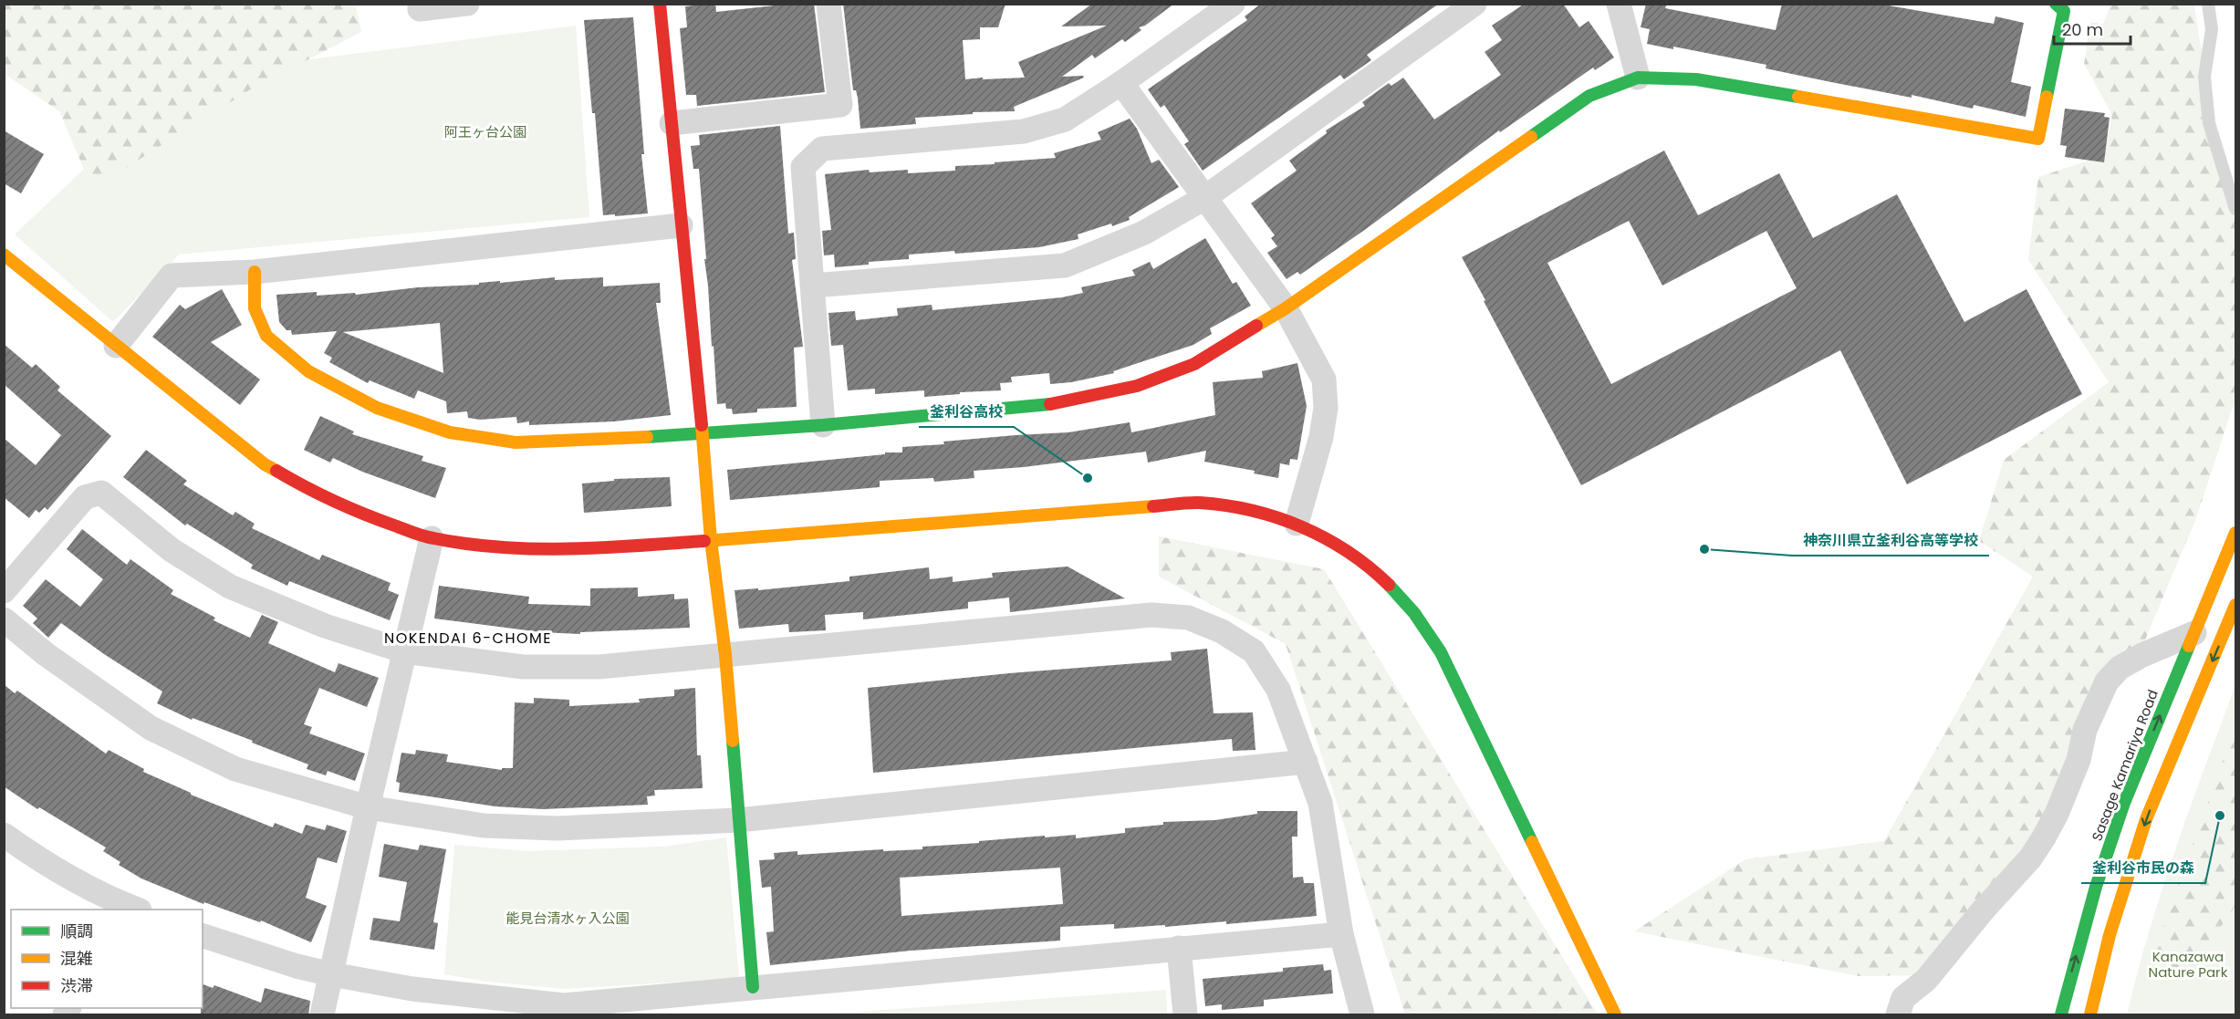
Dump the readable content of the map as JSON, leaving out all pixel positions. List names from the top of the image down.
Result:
{
  "streets": {
    "street": ["Sasage Kamariya Road"]
  },
  "districts": ["NOKENDAI 6-CHOME"],
  "parks": ["阿王ヶ台公園", "能見台清水ヶ入公園", "Kanazawa Nature Park"],
  "places": ["釜利谷高校", "神奈川県立釜利谷高等学校", "釜利谷市民の森"],
  "legend": ["順調", "混雑", "渋滞"],
  "scale_bar": "20 m"
}
